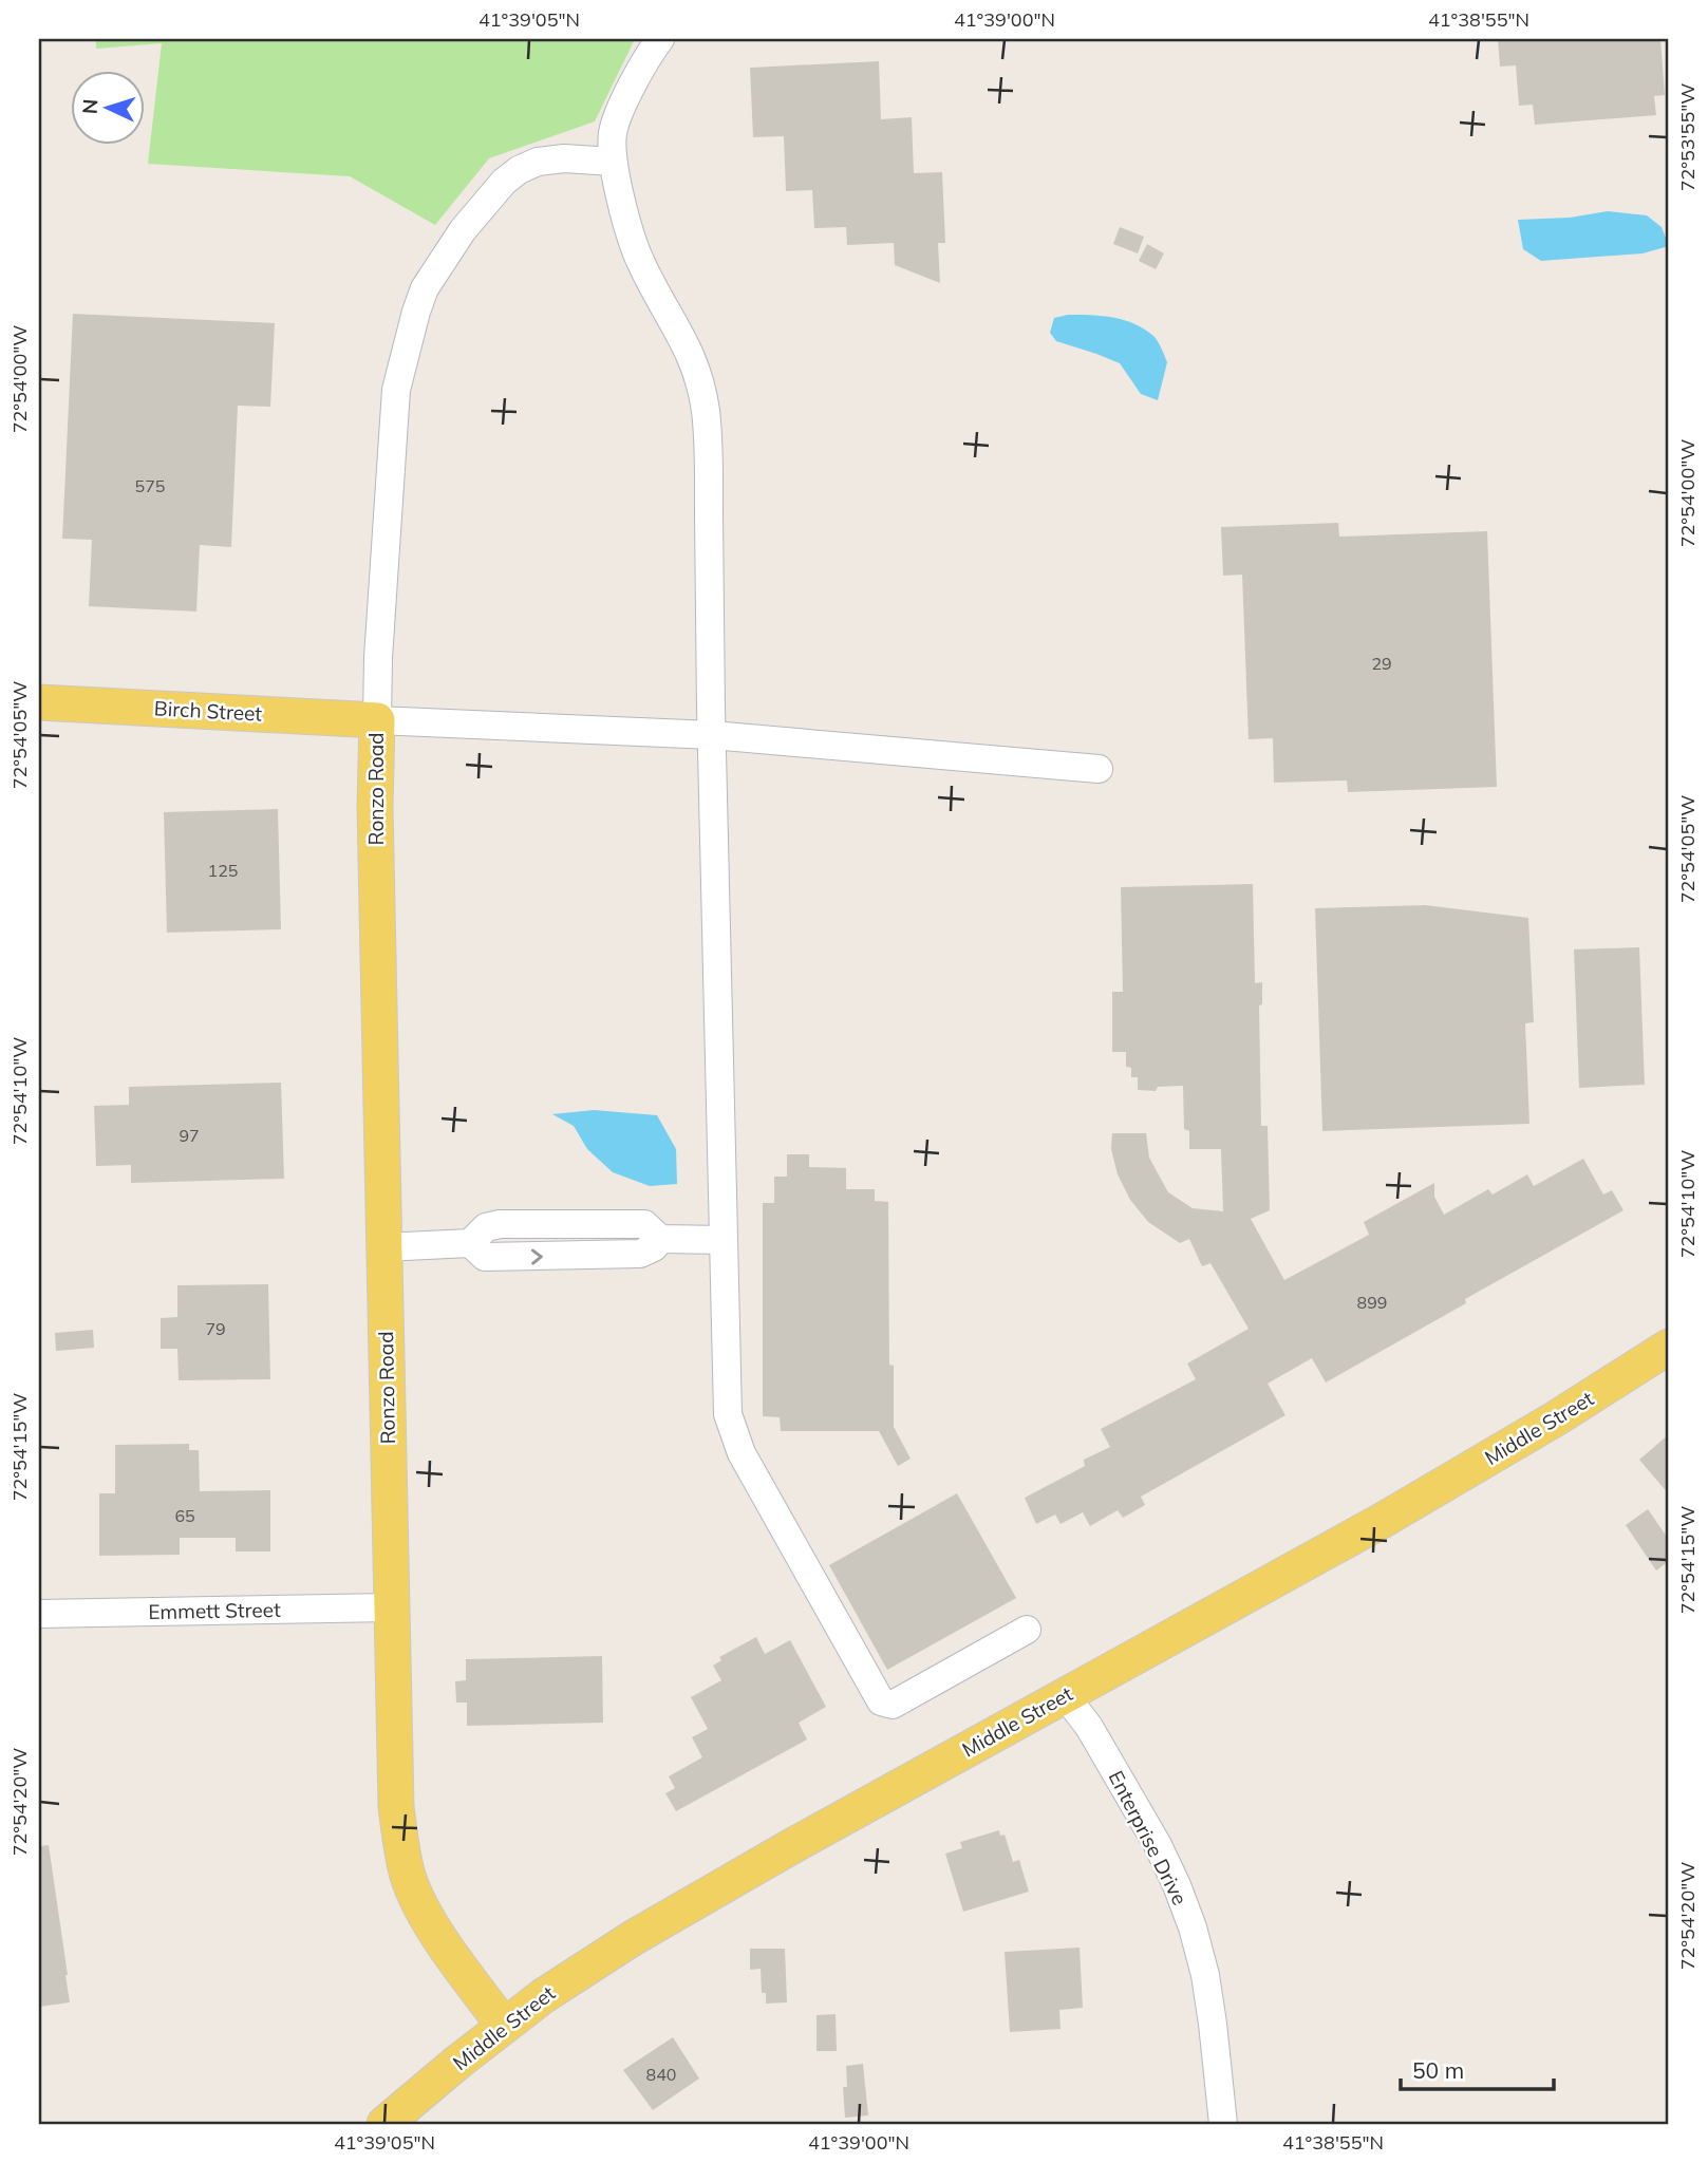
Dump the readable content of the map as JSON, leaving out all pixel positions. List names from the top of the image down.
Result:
{
  "streets": {
    "main road": ["Birch Street", "Ronzo Road", "Middle Street"],
    "street": ["Emmett Street", "Enterprise Drive"]
  },
  "crossings": [
    ["Birch Street", "Ronzo Road"],
    ["Ronzo Road", "Middle Street"],
    ["Ronzo Road", "Emmett Street"],
    ["Middle Street", "Enterprise Drive"]
  ],
  "house_numbers": [
    "575",
    "29",
    "125",
    "97",
    "899",
    "79",
    "65",
    "840"
  ],
  "scale_bar": "50 m",
  "north": "left",
  "coordinates": [
    "41°39'05\"N",
    "41°39'00\"N",
    "41°38'55\"N",
    "72°53'55\"W",
    "72°54'00\"W",
    "72°54'05\"W",
    "72°54'10\"W",
    "72°54'15\"W",
    "72°54'20\"W"
  ]
}
